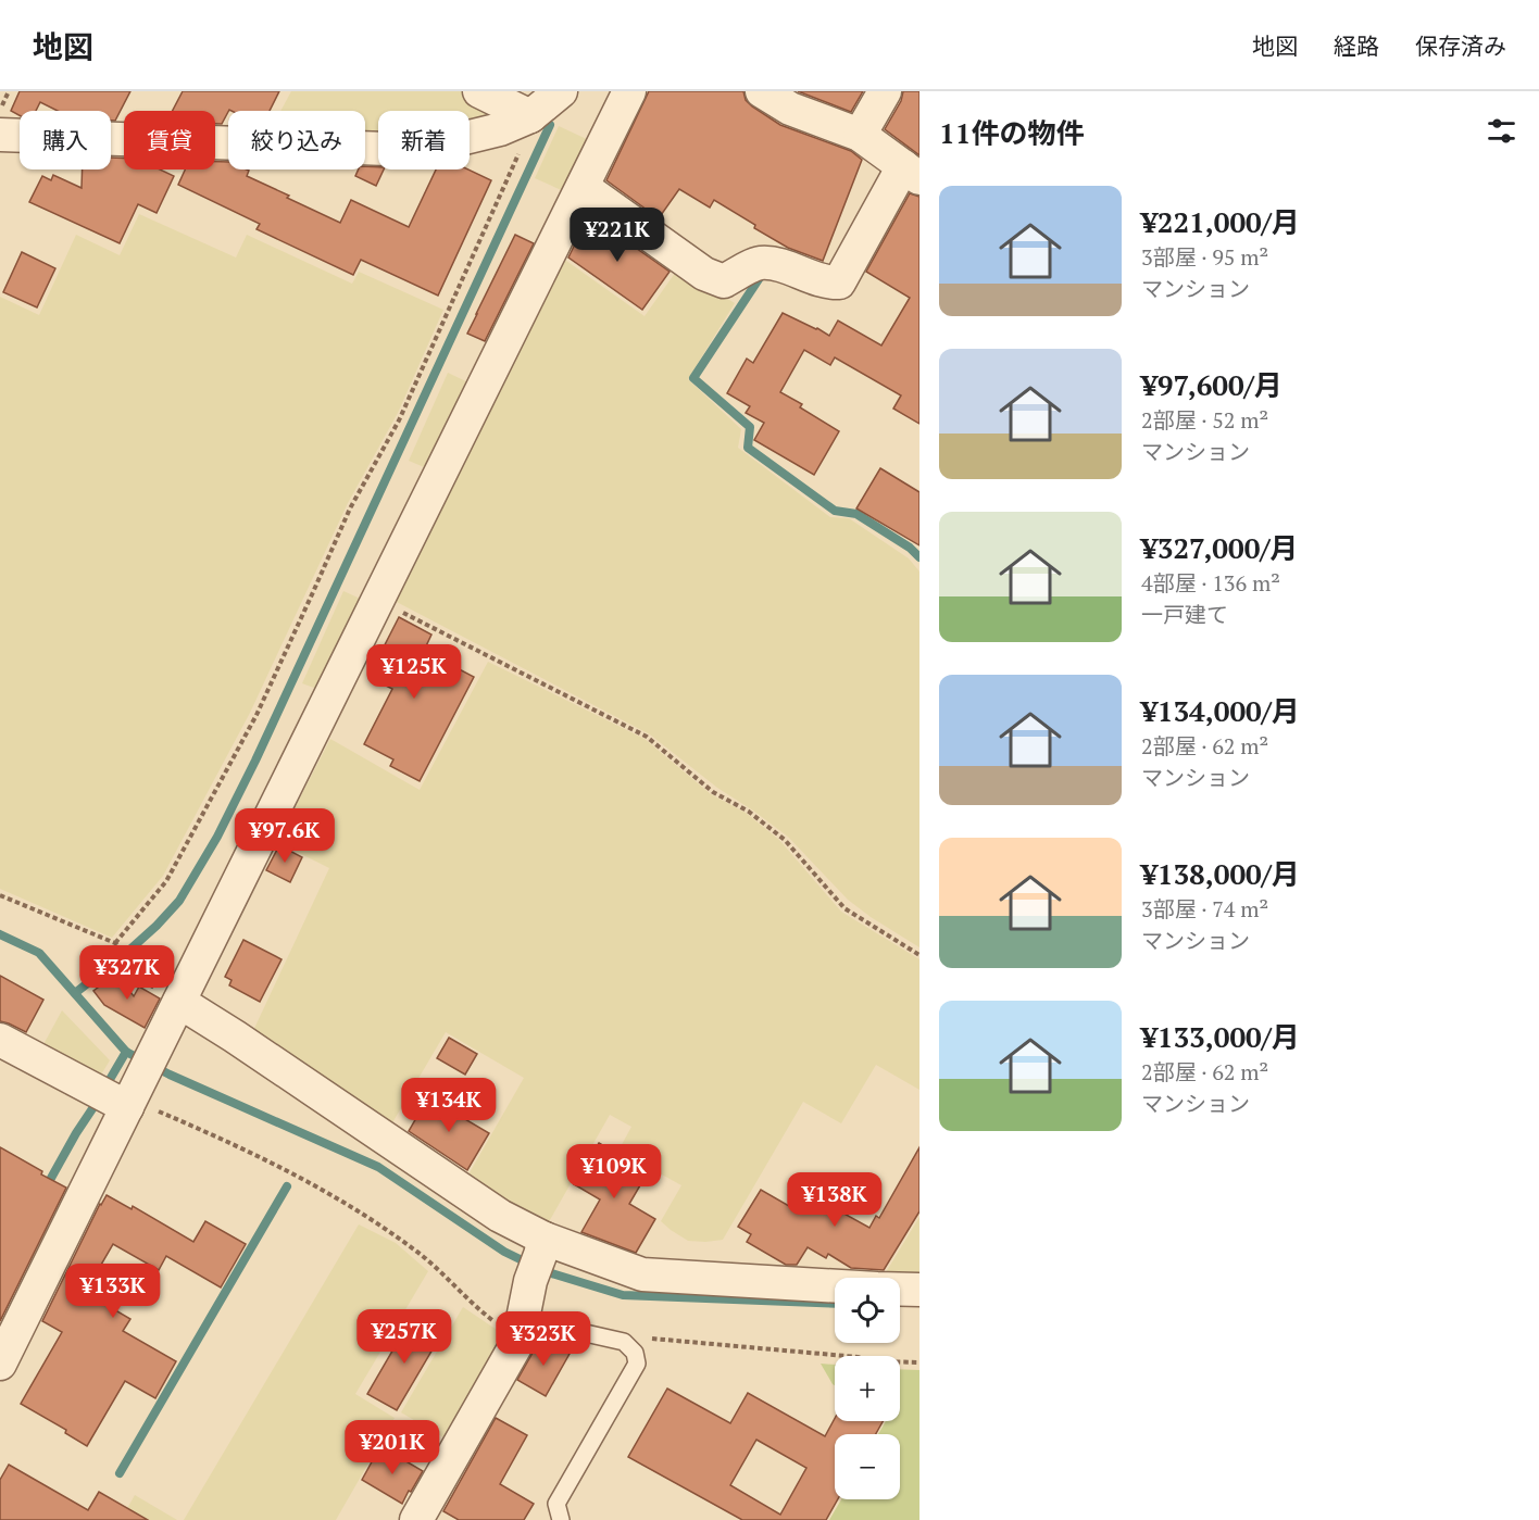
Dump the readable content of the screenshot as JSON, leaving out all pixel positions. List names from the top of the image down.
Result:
{
  "page": {
    "header": "地図",
    "nav": ["地図", "経路", "保存済み"],
    "heading": "11件の物件",
    "chip": [
      "購入",
      "賃貸",
      "絞り込み",
      "新着"
    ],
    "list": [
      {
        "name": "¥221,000/月",
        "note": "3部屋 · 95 m² · マンション"
      },
      {
        "name": "¥97,600/月",
        "note": "2部屋 · 52 m² · マンション"
      },
      {
        "name": "¥327,000/月",
        "note": "4部屋 · 136 m² · 一戸建て"
      },
      {
        "name": "¥134,000/月",
        "note": "2部屋 · 62 m² · マンション"
      },
      {
        "name": "¥138,000/月",
        "note": "3部屋 · 74 m² · マンション"
      },
      {
        "name": "¥133,000/月",
        "note": "2部屋 · 62 m² · マンション"
      }
    ],
    "price": [
      "¥221K",
      "¥125K",
      "¥97.6K",
      "¥327K",
      "¥134K",
      "¥109K",
      "¥138K",
      "¥133K",
      "¥257K",
      "¥323K",
      "¥201K"
    ],
    "map_buttons": ["+", "−"]
  }
}
